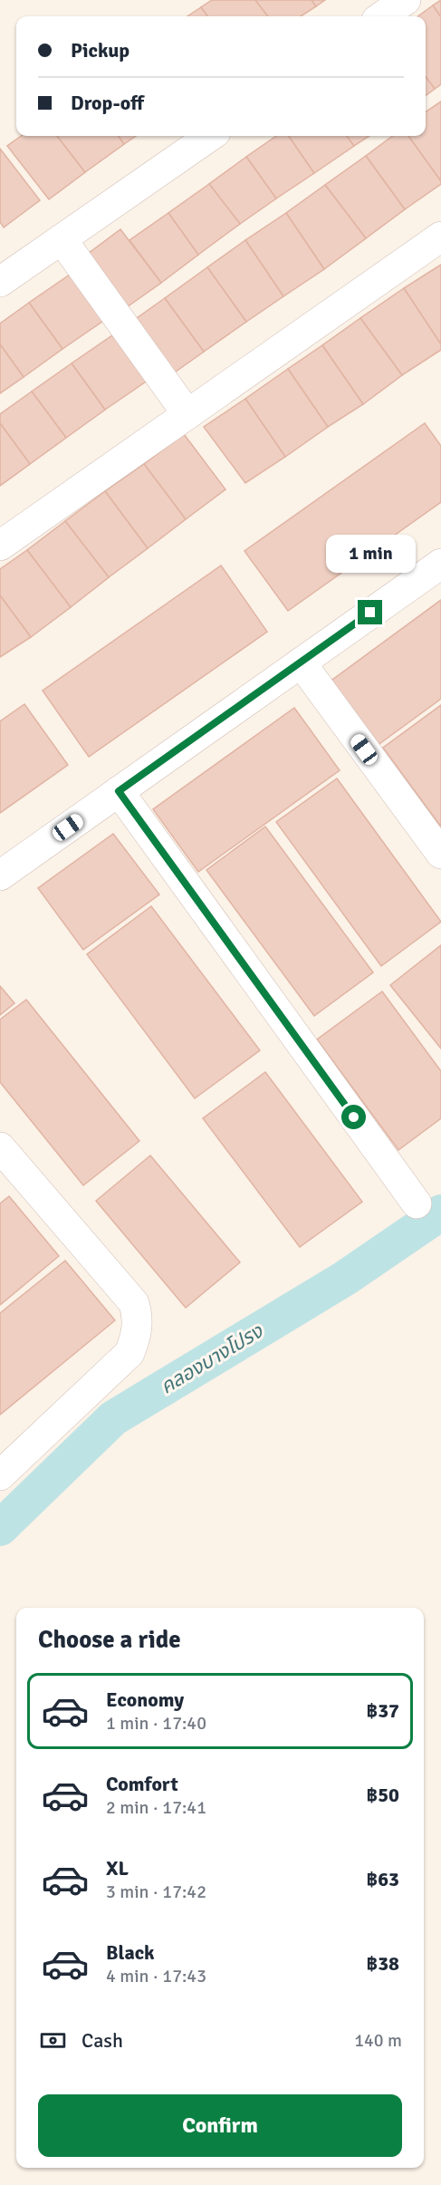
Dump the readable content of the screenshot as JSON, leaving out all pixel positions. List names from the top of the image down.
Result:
{
  "water": ["คลองบางโปรง"],
  "page": {
    "banner": ["Pickup", "Drop-off"],
    "bubble": "1 min",
    "heading": "Choose a ride",
    "list": [
      {
        "name": "Economy",
        "note": "1 min · 17:40",
        "value": "฿37"
      },
      {
        "name": "Comfort",
        "note": "2 min · 17:41",
        "value": "฿50"
      },
      {
        "name": "XL",
        "note": "3 min · 17:42",
        "value": "฿63"
      },
      {
        "name": "Black",
        "note": "4 min · 17:43",
        "value": "฿38"
      }
    ],
    "pay": ["Cash", "140 m"],
    "buttons": "Confirm"
  }
}
